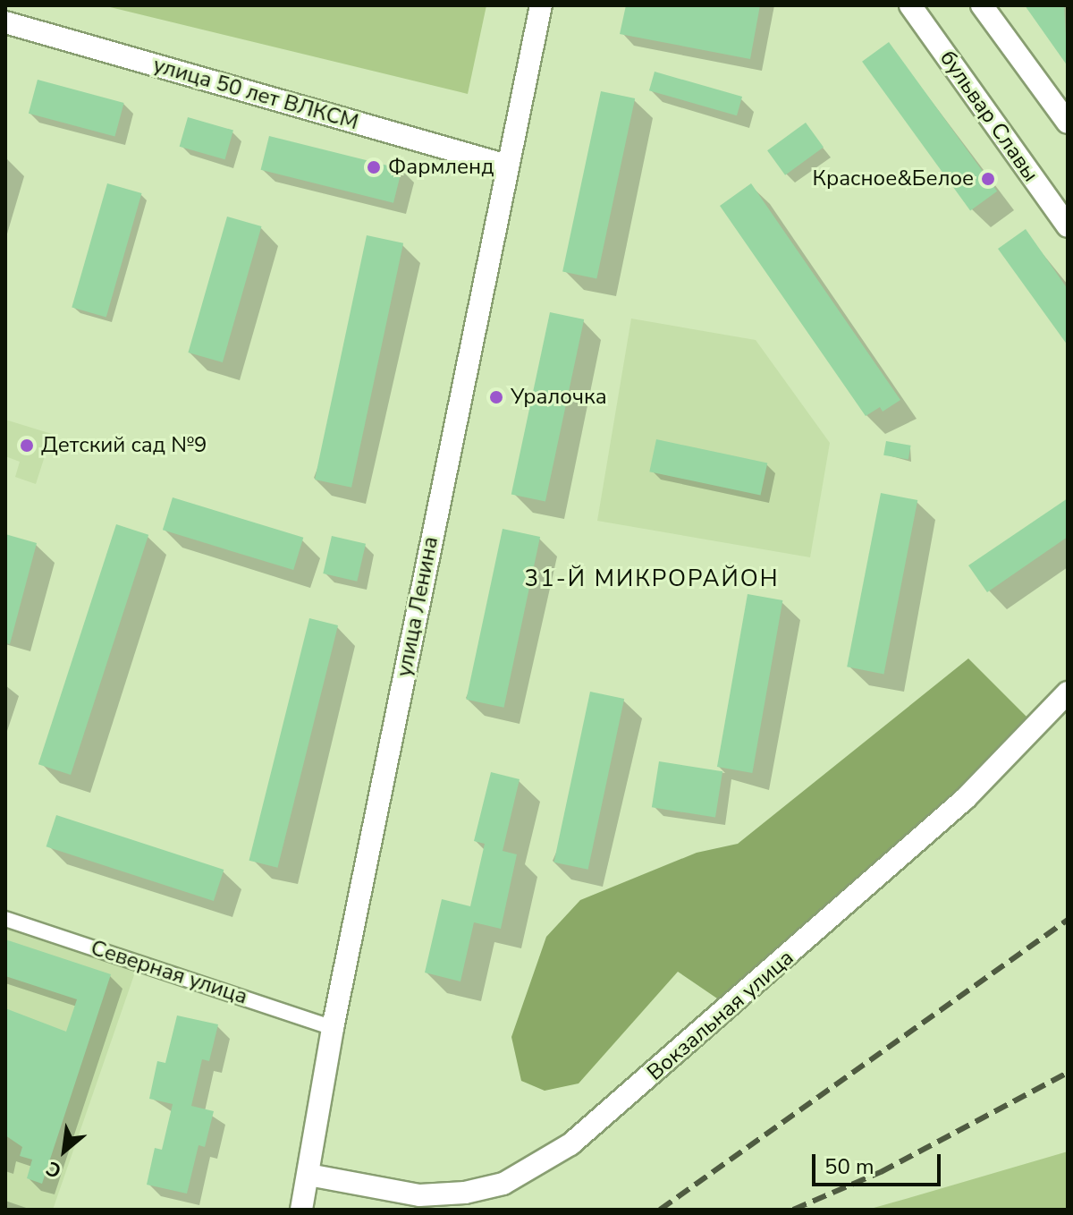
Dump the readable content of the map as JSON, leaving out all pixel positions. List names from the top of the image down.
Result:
{
  "streets": {
    "street": [
      "улица 50 лет ВЛКСМ",
      "бульвар Славы",
      "улица Ленина",
      "Северная улица",
      "Вокзальная улица"
    ]
  },
  "crossings": [
    ["улица 50 лет ВЛКСМ", "улица Ленина"],
    ["улица Ленина", "Северная улица"],
    ["улица Ленина", "Вокзальная улица"]
  ],
  "districts": ["31-Й МИКРОРАЙОН"],
  "places": [
    "Фармленд",
    "Красное&Белое",
    "Уралочка",
    "Детский сад №9"
  ],
  "scale_bar": "50 m",
  "north": "bottom left"
}
